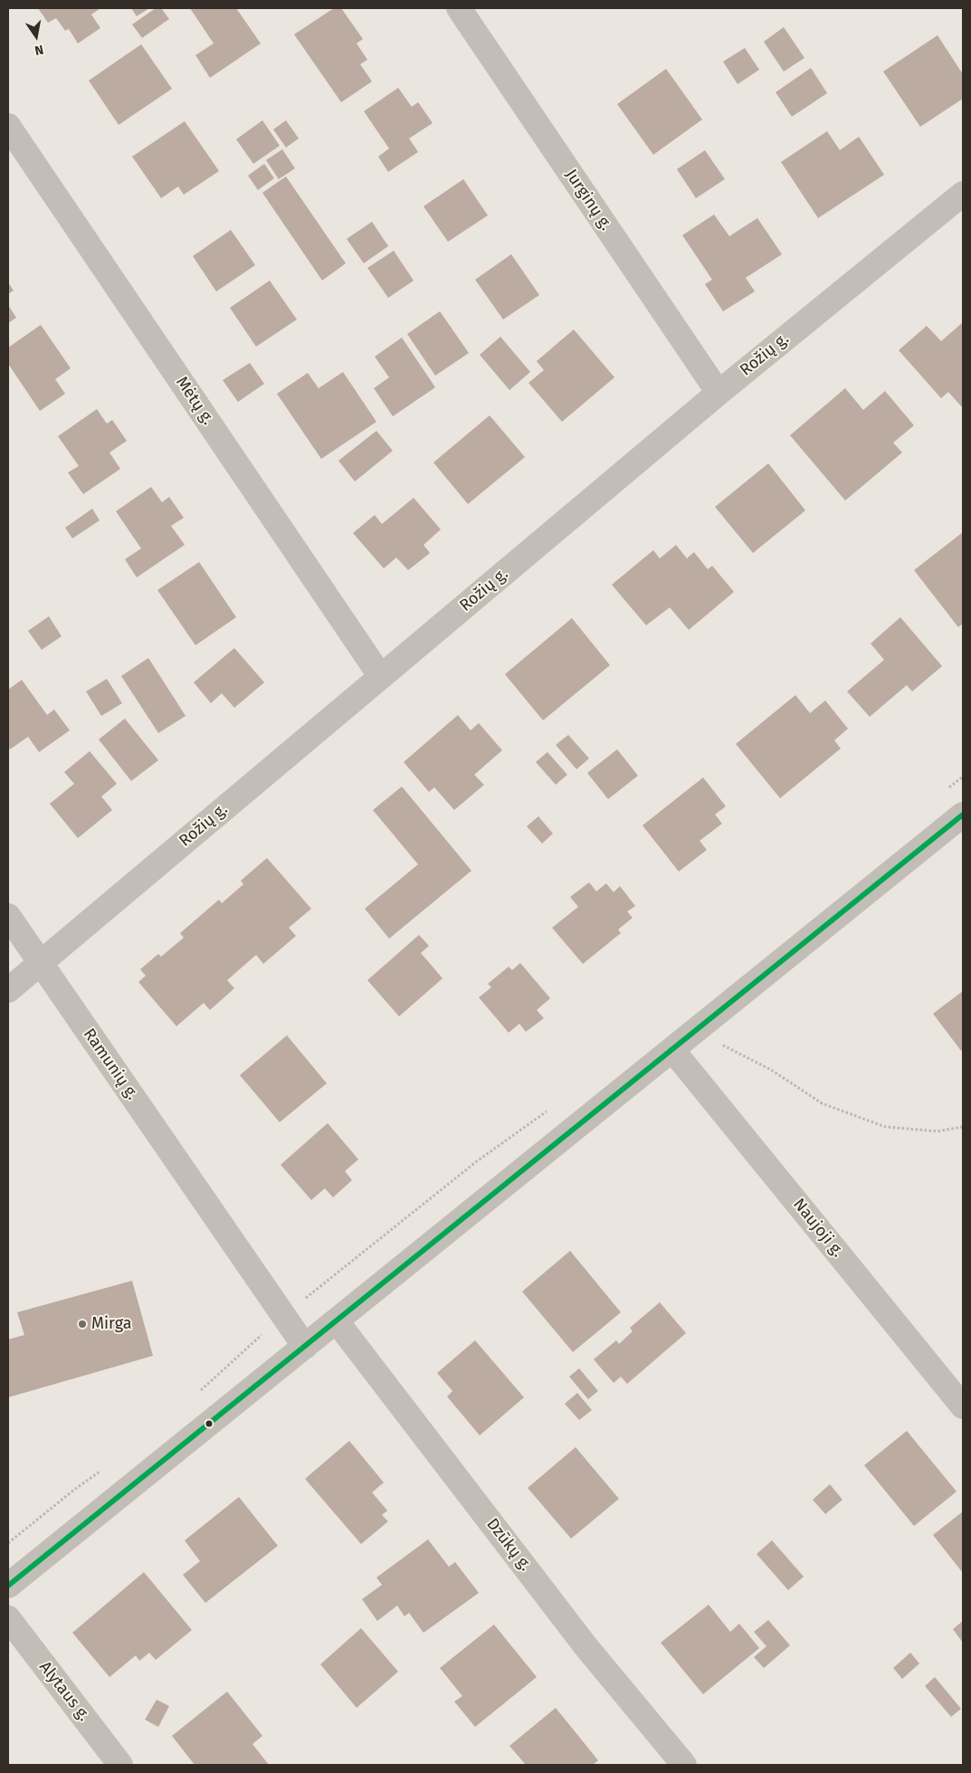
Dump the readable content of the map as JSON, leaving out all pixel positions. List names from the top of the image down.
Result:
{
  "streets": {
    "street": [
      "Jurginų g.",
      "Rožių g.",
      "Mėtų g.",
      "Ramunių g.",
      "Naujoji g.",
      "Dzūkų g.",
      "Alytaus g."
    ]
  },
  "crossings": [
    ["Jurginų g.", "Rožių g."],
    ["Rožių g.", "Mėtų g."],
    ["Rožių g.", "Ramunių g."]
  ],
  "places": ["Mirga"],
  "north": "bottom"
}
